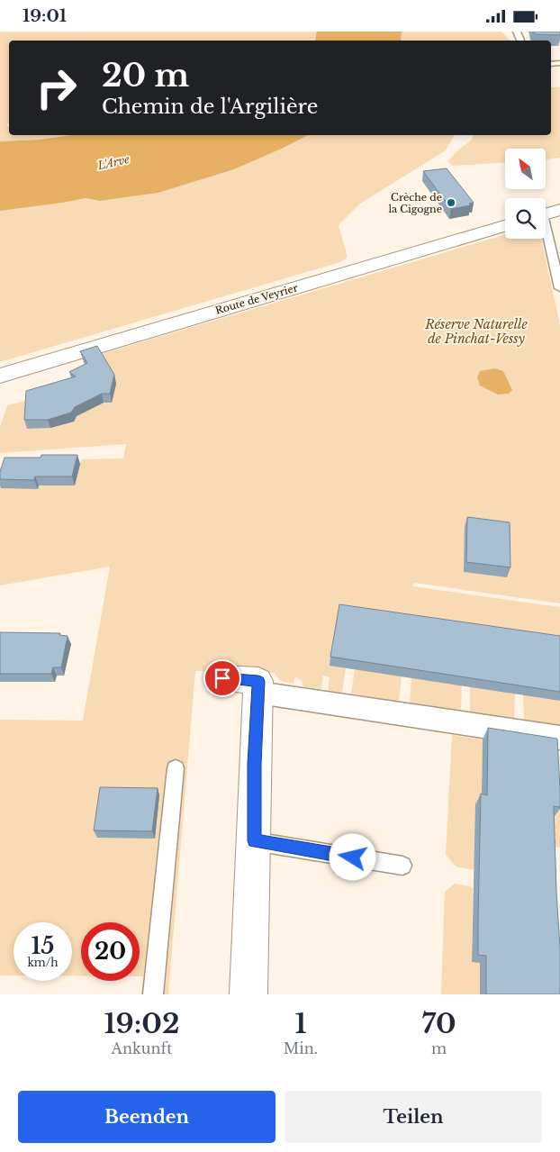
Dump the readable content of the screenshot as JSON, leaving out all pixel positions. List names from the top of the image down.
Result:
{
  "streets": {
    "main road": ["Route de Veyrier"]
  },
  "water": ["L'Arve"],
  "parks": ["Réserve Naturelle de Pinchat-Vessy"],
  "places": ["Crèche de la Cigogne"],
  "north": "top left",
  "page": {
    "status": "19:01",
    "turn": ["20 m", "Chemin de l'Argilière"],
    "speed": "15 km/h",
    "limit": "20",
    "eta": [
      "19:02",
      "Ankunft",
      "1",
      "Min.",
      "70",
      "m"
    ],
    "buttons": ["Beenden", "Teilen"]
  }
}
